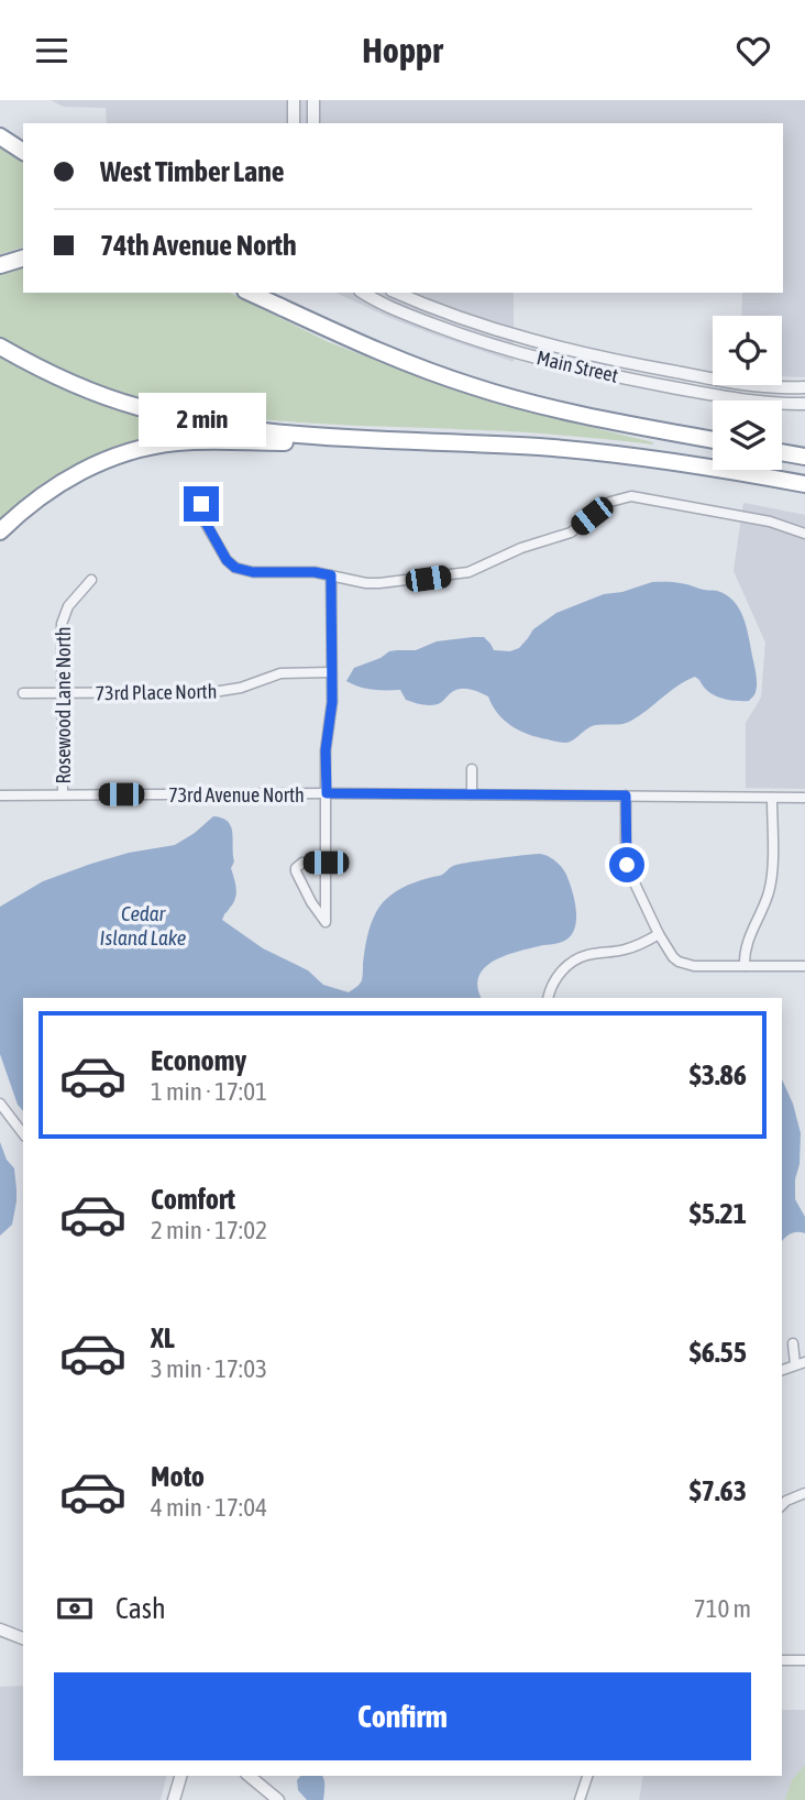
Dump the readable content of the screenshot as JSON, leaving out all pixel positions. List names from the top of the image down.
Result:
{
  "streets": {
    "street": [
      "Main Street",
      "73rd Place North",
      "Rosewood Lane North",
      "73rd Avenue North"
    ]
  },
  "crossings": [
    ["73rd Place North", "Rosewood Lane North"],
    ["Rosewood Lane North", "73rd Avenue North"]
  ],
  "water": ["Cedar Island Lake"],
  "page": {
    "header": "Hoppr",
    "banner": ["West Timber Lane", "74th Avenue North"],
    "bubble": "2 min",
    "list": [
      {
        "name": "Economy",
        "note": "1 min · 17:01",
        "value": "$3.86"
      },
      {
        "name": "Comfort",
        "note": "2 min · 17:02",
        "value": "$5.21"
      },
      {
        "name": "XL",
        "note": "3 min · 17:03",
        "value": "$6.55"
      },
      {
        "name": "Moto",
        "note": "4 min · 17:04",
        "value": "$7.63"
      }
    ],
    "pay": ["Cash", "710 m"],
    "buttons": "Confirm"
  }
}
